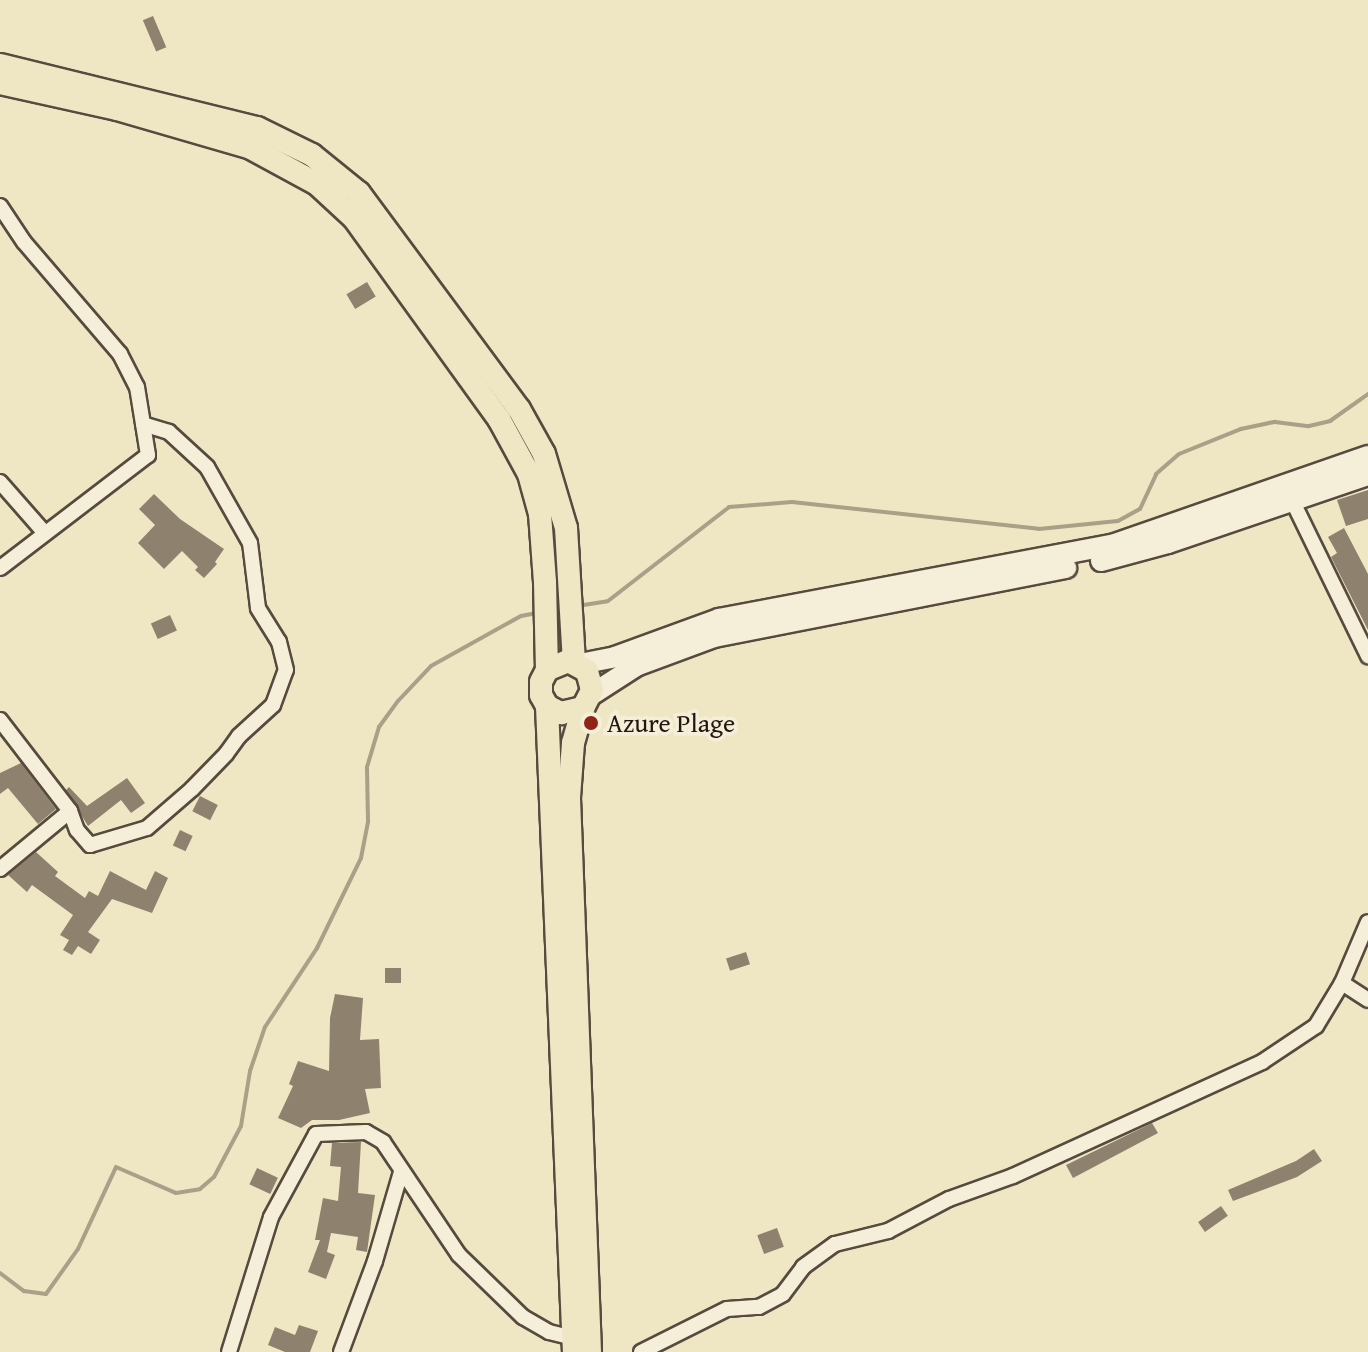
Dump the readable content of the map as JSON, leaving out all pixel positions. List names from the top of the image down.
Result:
{
  "places": ["Azure Plage"]
}
